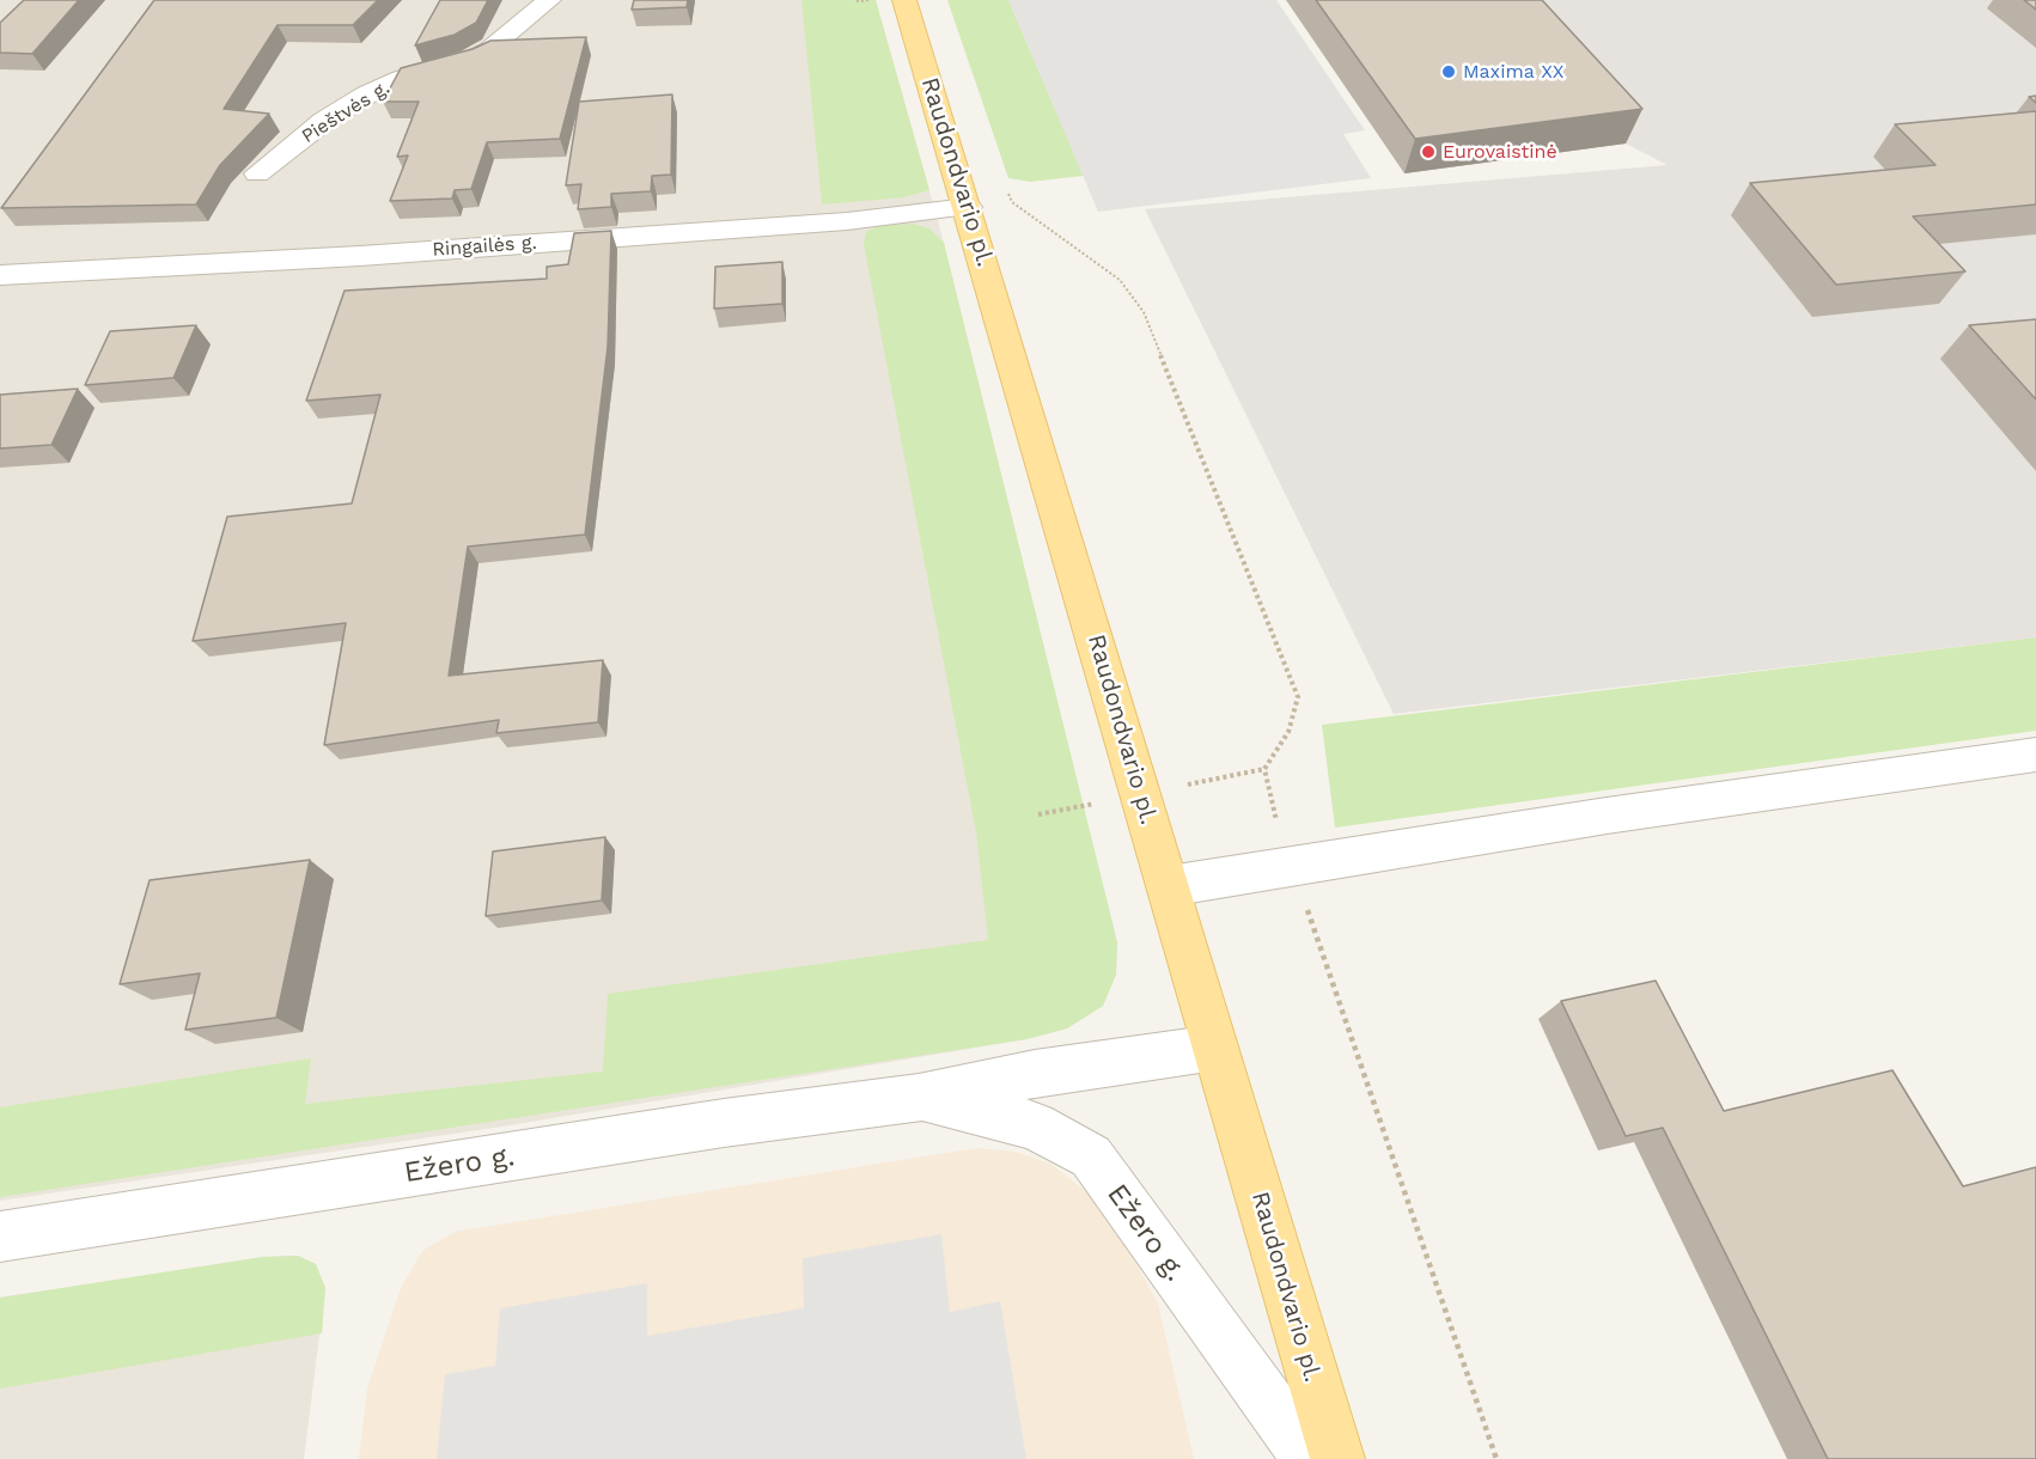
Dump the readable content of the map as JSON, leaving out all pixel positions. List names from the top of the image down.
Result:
{
  "streets": {
    "main road": ["Raudondvario pl."],
    "street": ["Pieštvės g.", "Ringailės g.", "Ežero g."]
  },
  "crossings": [
    ["Raudondvario pl.", "Ringailės g."],
    ["Raudondvario pl.", "Ežero g."]
  ],
  "places": ["Maxima XX", "Eurovaistinė"]
}
